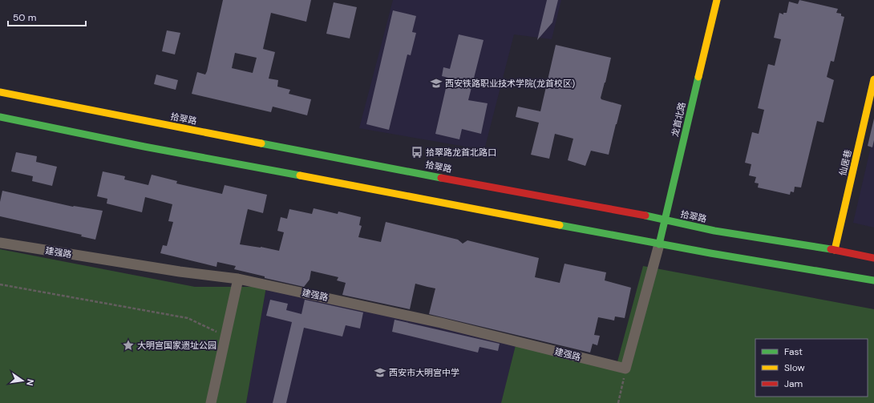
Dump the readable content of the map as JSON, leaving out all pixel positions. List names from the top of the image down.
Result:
{
  "streets": {
    "main road": ["拾翠路", "龙首北路", "仙居巷"],
    "street": ["建强路"]
  },
  "crossings": [
    ["拾翠路", "龙首北路"],
    ["拾翠路", "仙居巷"]
  ],
  "places": {
    "school or university": ["西安铁路职业技术学院(龙首校区)", "西安市大明宫中学"],
    "bus stop": ["拾翠路龙首北路口"],
    "place": ["大明宫国家遗址公园"]
  },
  "legend": ["Fast", "Slow", "Jam"],
  "scale_bar": "50 m",
  "north": "right"
}
